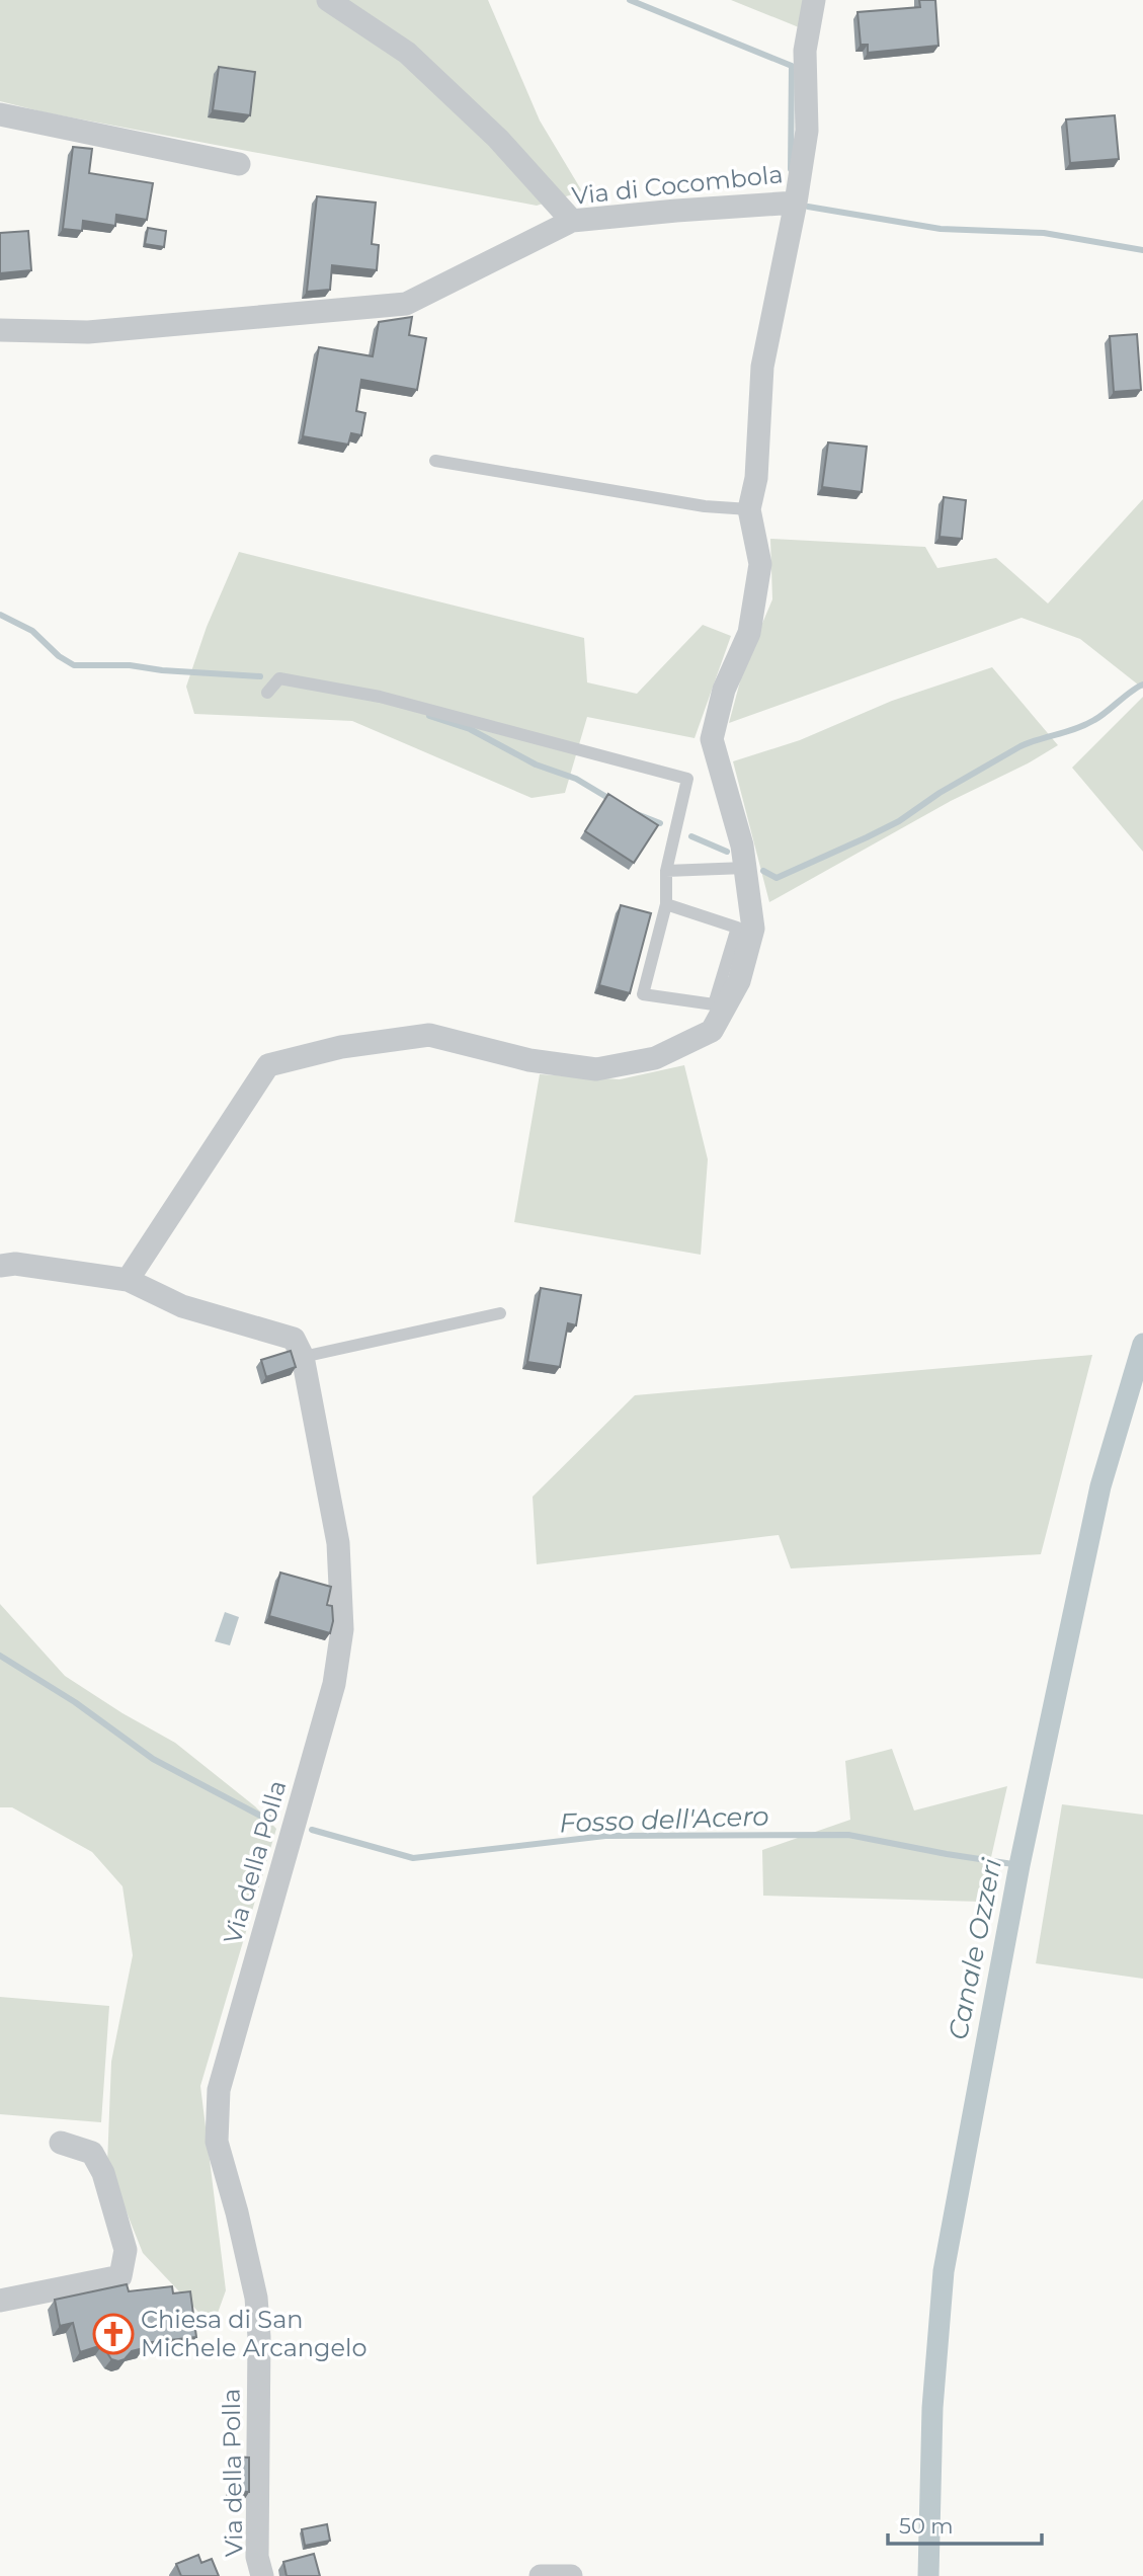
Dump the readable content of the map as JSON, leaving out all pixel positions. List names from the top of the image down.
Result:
{
  "streets": {
    "street": ["Via di Cocombola", "Via della Polla"]
  },
  "water": ["Fosso dell'Acero", "Canale Ozzeri"],
  "places": {
    "church": ["Chiesa di San Michele Arcangelo"]
  },
  "scale_bar": "50 m"
}
